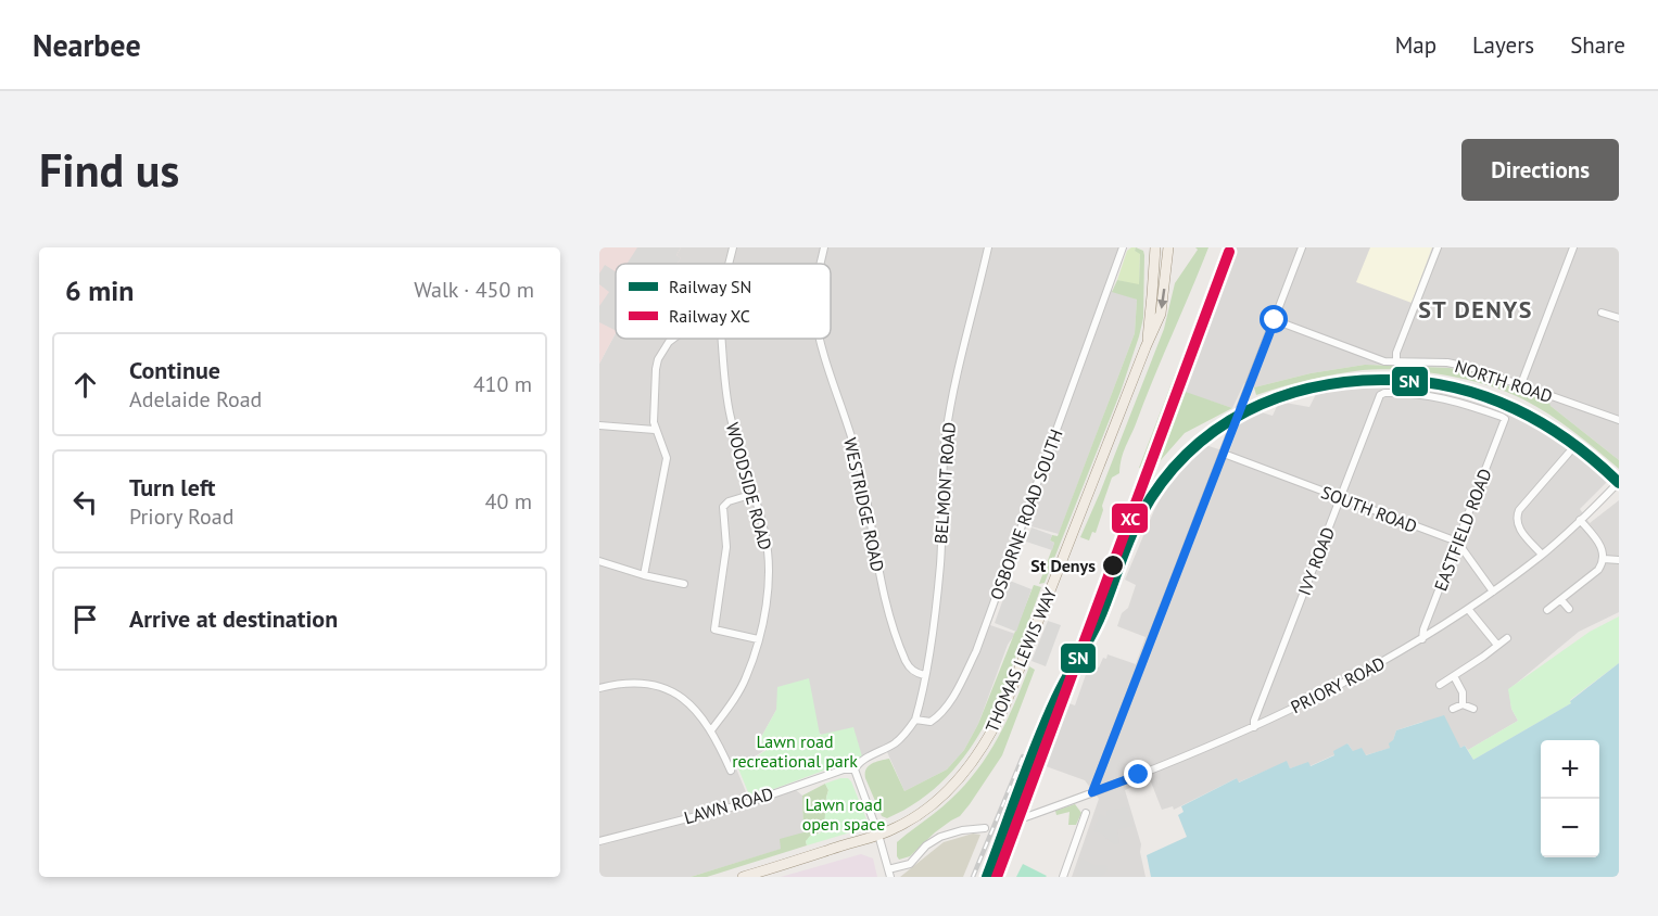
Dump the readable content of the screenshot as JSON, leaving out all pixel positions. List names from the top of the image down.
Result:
{
  "streets": {
    "main road": ["THOMAS LEWIS WAY"],
    "street": [
      "NORTH ROAD",
      "BELMONT ROAD",
      "WOODSIDE ROAD",
      "WESTRIDGE ROAD",
      "SOUTH ROAD",
      "OSBORNE ROAD SOUTH",
      "EASTFIELD ROAD",
      "IVY ROAD",
      "PRIORY ROAD",
      "LAWN ROAD"
    ]
  },
  "crossings": [
    ["BELMONT ROAD", "WESTRIDGE ROAD"],
    ["BELMONT ROAD", "OSBORNE ROAD SOUTH"],
    ["SOUTH ROAD", "EASTFIELD ROAD"],
    ["SOUTH ROAD", "IVY ROAD"],
    ["OSBORNE ROAD SOUTH", "LAWN ROAD"],
    ["EASTFIELD ROAD", "IVY ROAD"],
    ["EASTFIELD ROAD", "PRIORY ROAD"],
    ["IVY ROAD", "PRIORY ROAD"]
  ],
  "districts": ["ST DENYS"],
  "parks": ["Lawn road recreational park", "Lawn road open space"],
  "places": ["St Denys"],
  "lines": ["rail line XC", "rail line SN"],
  "legend": ["Railway SN", "Railway XC"],
  "page": {
    "header": "Nearbee",
    "nav": ["Map", "Layers", "Share"],
    "buttons": "Directions",
    "title": "Find us",
    "heading": ["6 min", "Walk · 450 m"],
    "list": [
      ["Continue", "Adelaide Road", "410 m"],
      ["Turn left", "Priory Road", "40 m"],
      "Arrive at destination"
    ],
    "map_buttons": ["+", "−"]
  }
}
